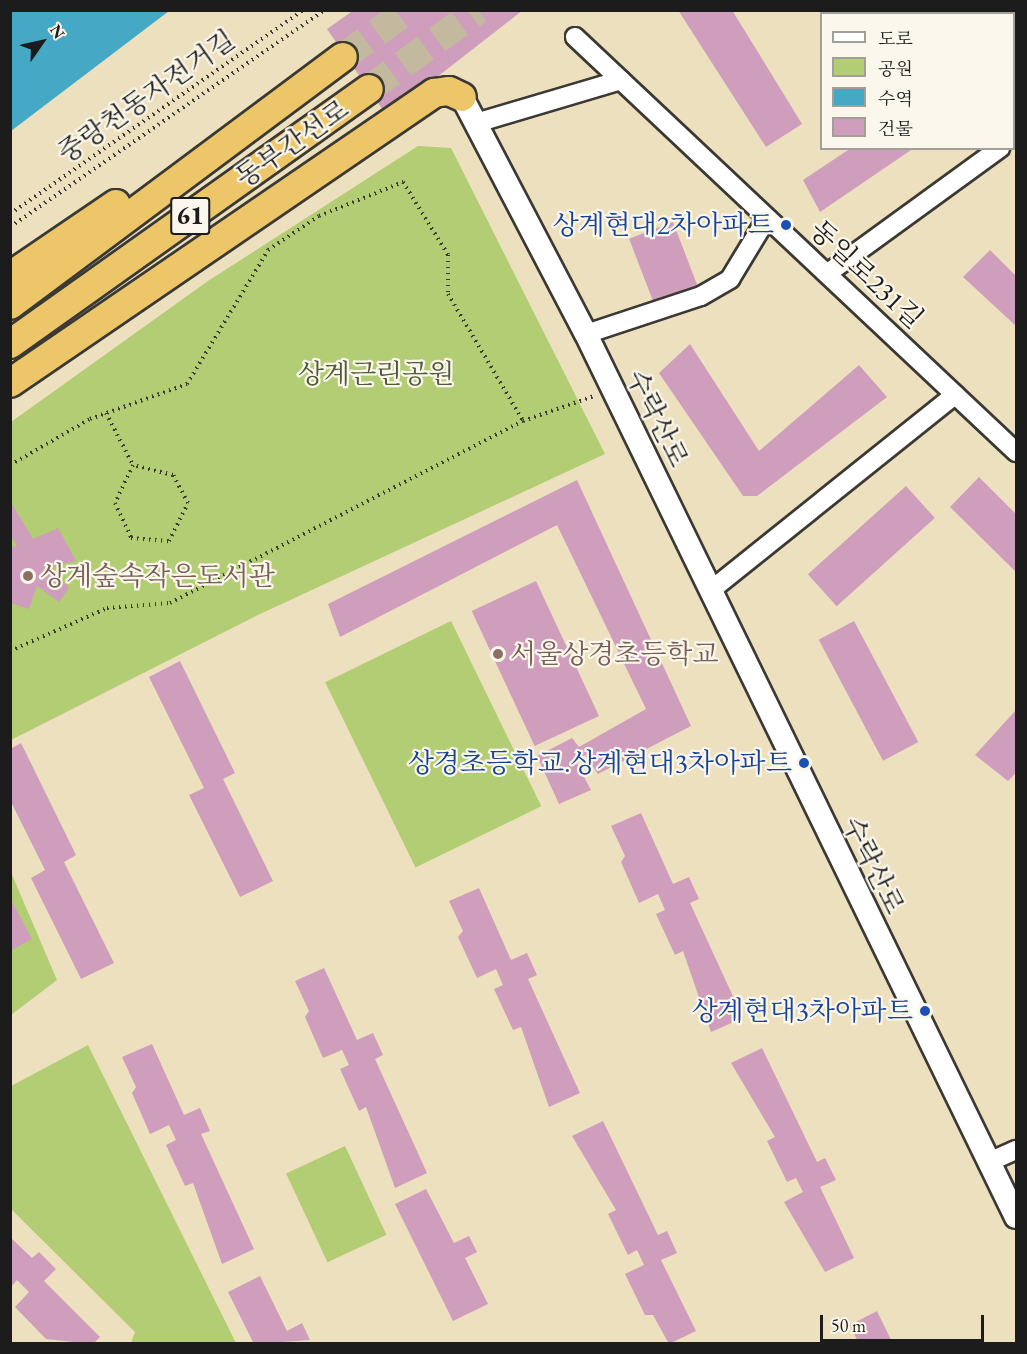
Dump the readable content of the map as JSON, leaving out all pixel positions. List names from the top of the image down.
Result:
{
  "streets": {
    "highway": ["동부간선로", "61"],
    "street": ["동일로231길", "수락산로"],
    "path": ["중랑천동자전거길"]
  },
  "parks": ["상계근린공원"],
  "places": [
    "상계현대2차아파트",
    "상계숲속작은도서관",
    "서울상경초등학교",
    "상경초등학교.상계현대3차아파트",
    "상계현대3차아파트"
  ],
  "legend": [
    "도로",
    "공원",
    "수역",
    "건물"
  ],
  "scale_bar": "50 m",
  "north": "top right"
}
